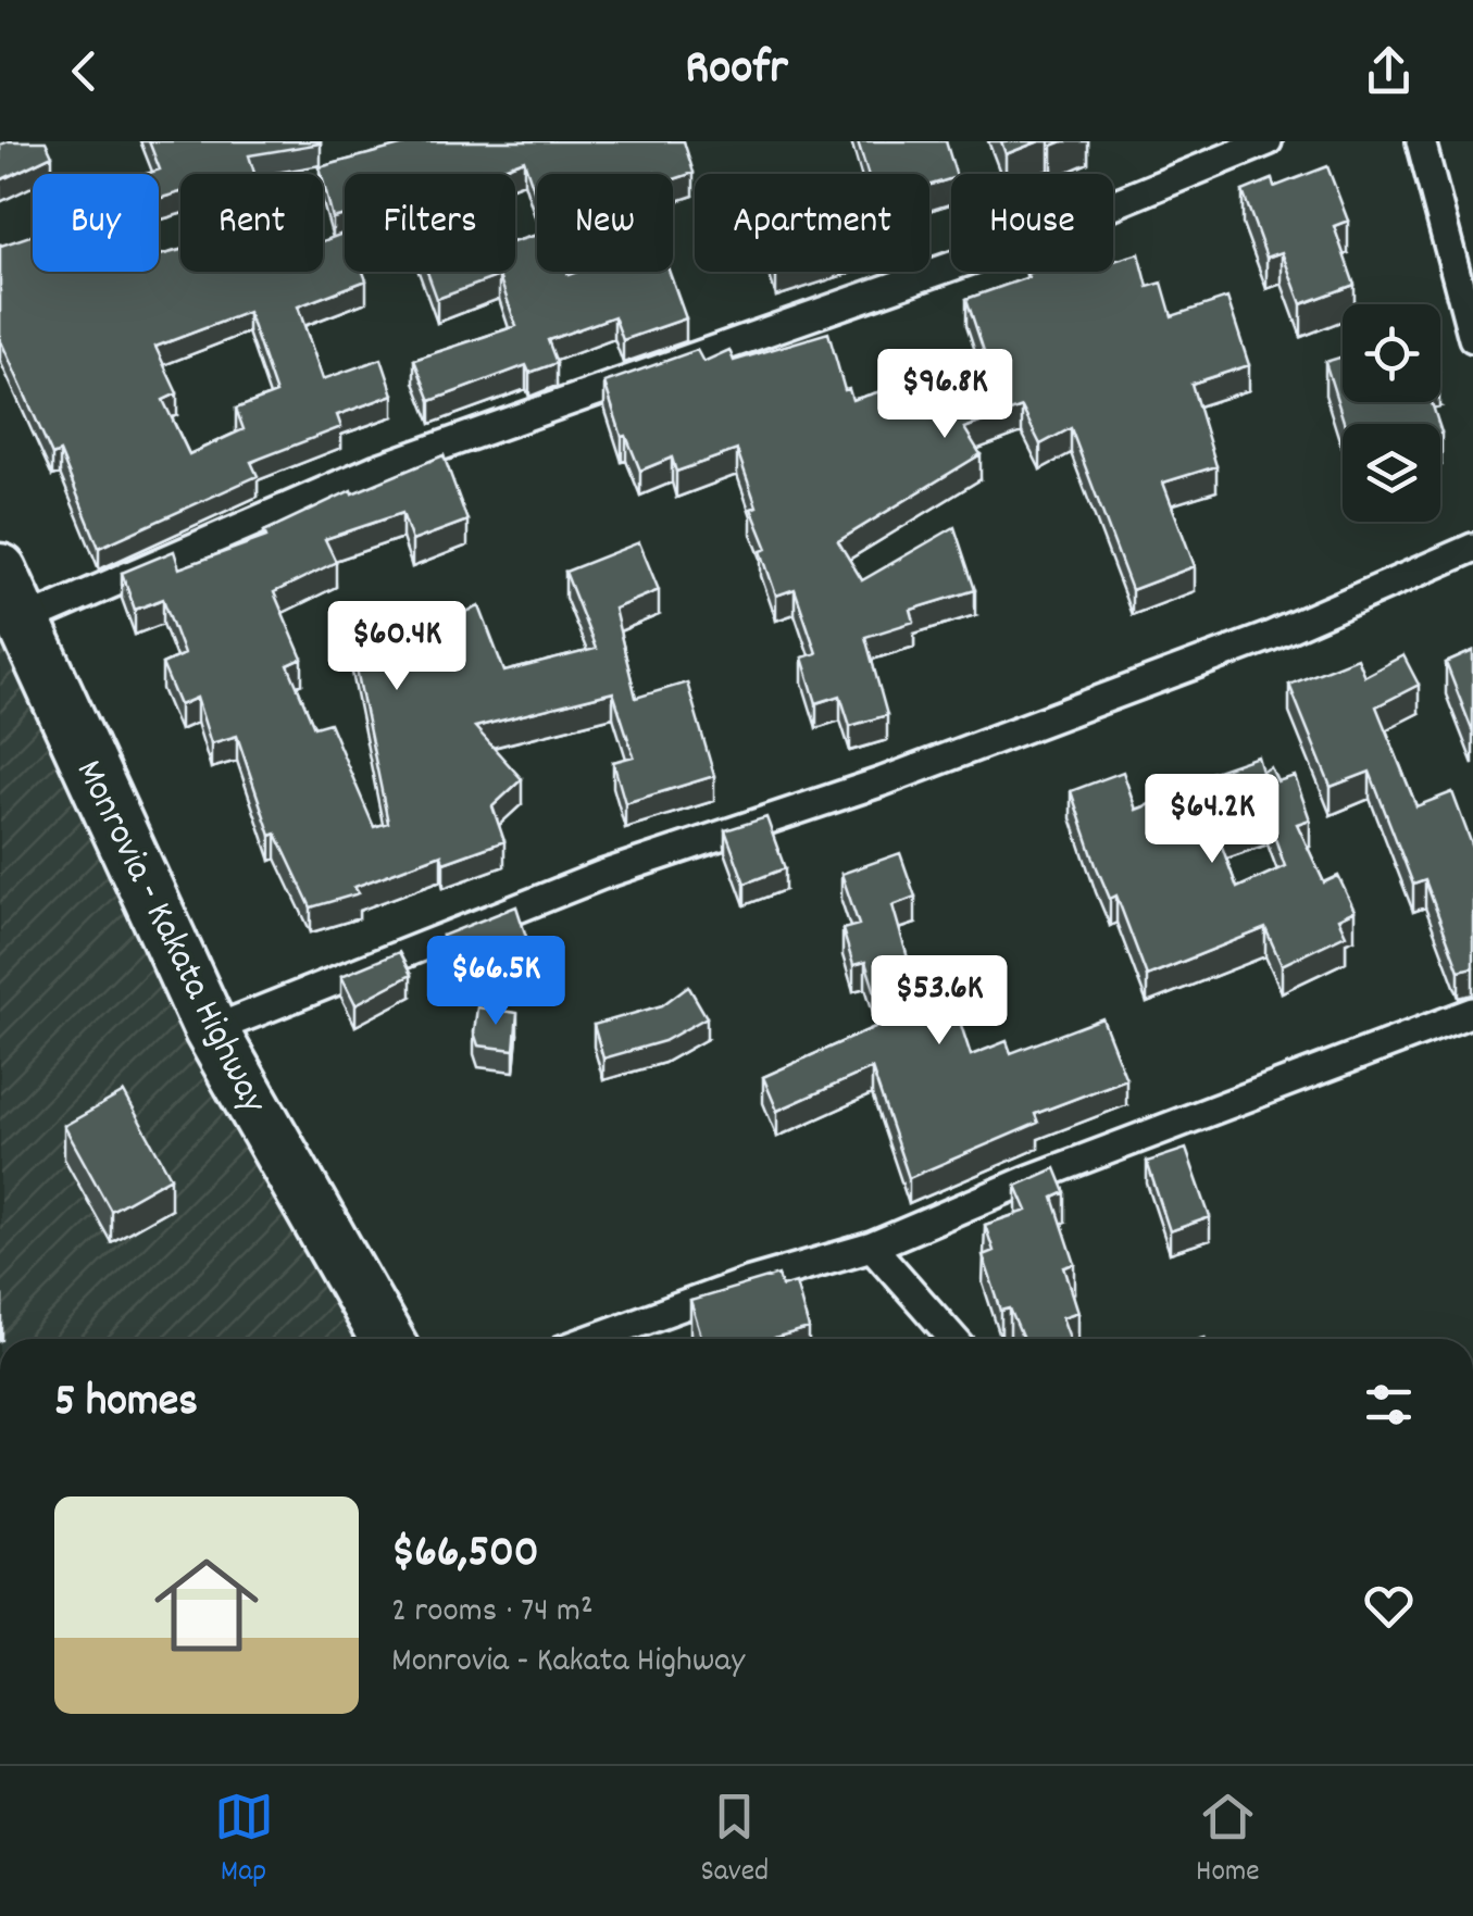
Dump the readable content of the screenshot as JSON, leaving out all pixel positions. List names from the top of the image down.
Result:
{
  "streets": {
    "highway": ["Monrovia - Kakata Highway"]
  },
  "page": {
    "header": "Roofr",
    "chip": [
      "Buy",
      "Rent",
      "Filters",
      "New",
      "Apartment",
      "House"
    ],
    "price": [
      "$96.8K",
      "$60.4K",
      "$64.2K",
      "$66.5K",
      "$53.6K"
    ],
    "heading": "5 homes",
    "list": [
      {
        "name": "$66,500",
        "note": "2 rooms · 74 m² · Monrovia - Kakata Highway"
      }
    ],
    "tabs": ["Map", "Saved", "Home"]
  }
}
